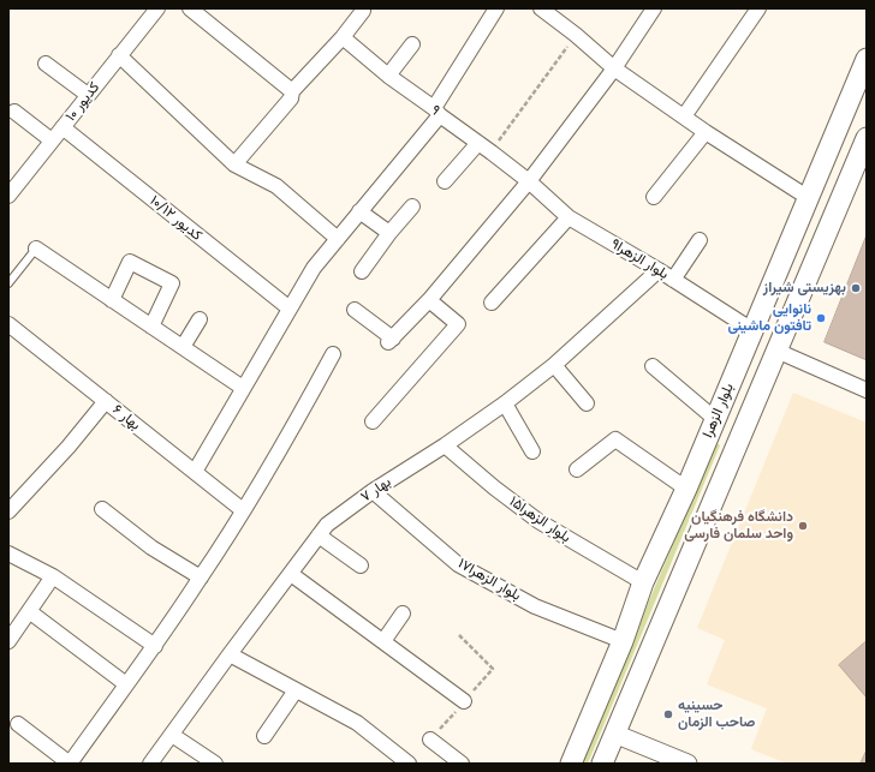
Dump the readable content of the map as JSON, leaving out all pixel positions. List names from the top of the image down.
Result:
{
  "streets": {
    "main road": ["بلوار الزهرا"],
    "street": [
      "کدیور ۱۰",
      "۹",
      "کدیور ۱۰/۱۲",
      "بلوار الزهرا۹",
      "بهار ۶",
      "بهار ۷",
      "بلوار الزهرا۱۵",
      "بلوار الزهرا۱۷"
    ]
  },
  "crossings": [
    ["کدیور ۱۰", "کدیور ۱۰/۱۲"],
    ["۹", "بلوار الزهرا۹"],
    ["بلوار الزهرا۹", "بلوار الزهرا"],
    ["بلوار الزهرا۹", "بهار ۷"],
    ["بلوار الزهرا", "بلوار الزهرا۱۵"],
    ["بلوار الزهرا", "بلوار الزهرا۱۷"],
    ["بهار ۷", "بلوار الزهرا۱۵"],
    ["بهار ۷", "بلوار الزهرا۱۷"]
  ],
  "places": [
    "بهزیستی شیراز",
    "نانوایی تافتون ماشینی",
    "دانشگاه فرهنگیان واحد سلمان فارسی",
    "حسینیه صاحب الزمان"
  ]
}
